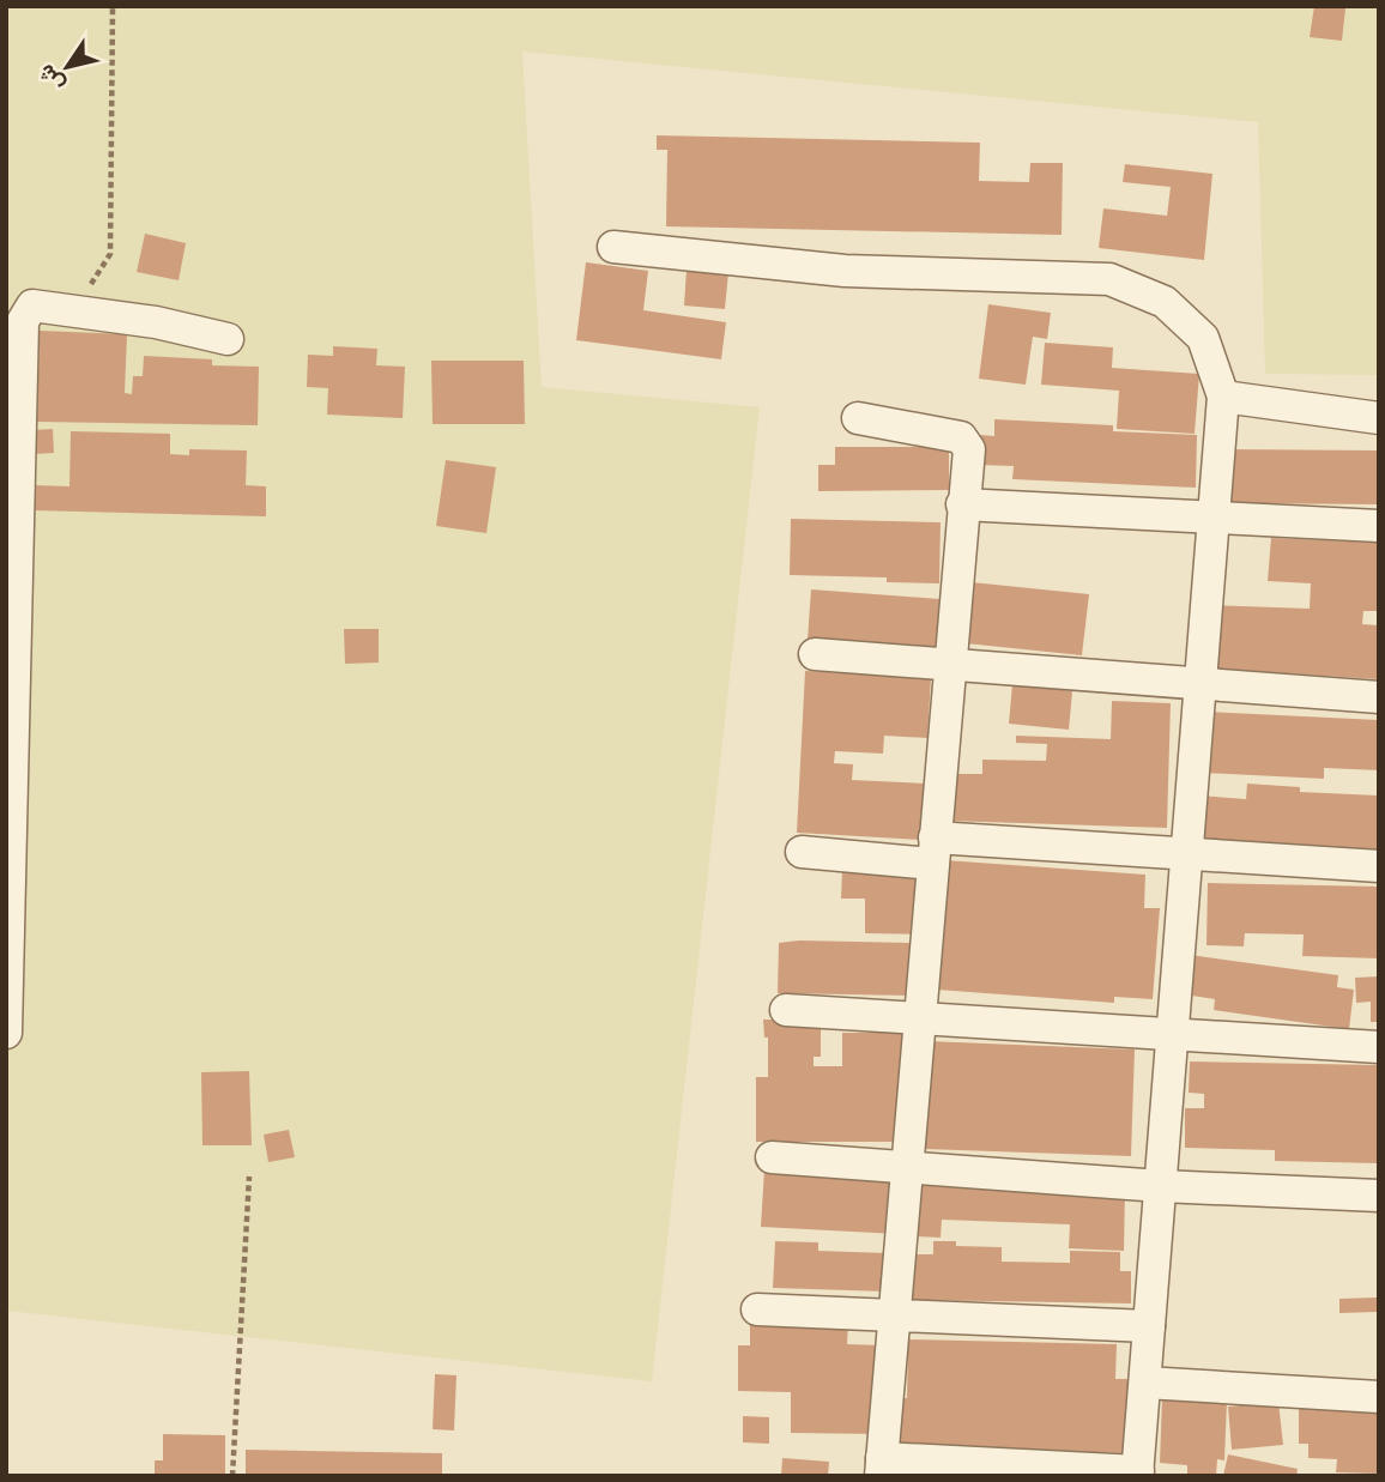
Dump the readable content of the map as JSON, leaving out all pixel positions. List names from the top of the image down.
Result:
{
  "north": "bottom left"
}
